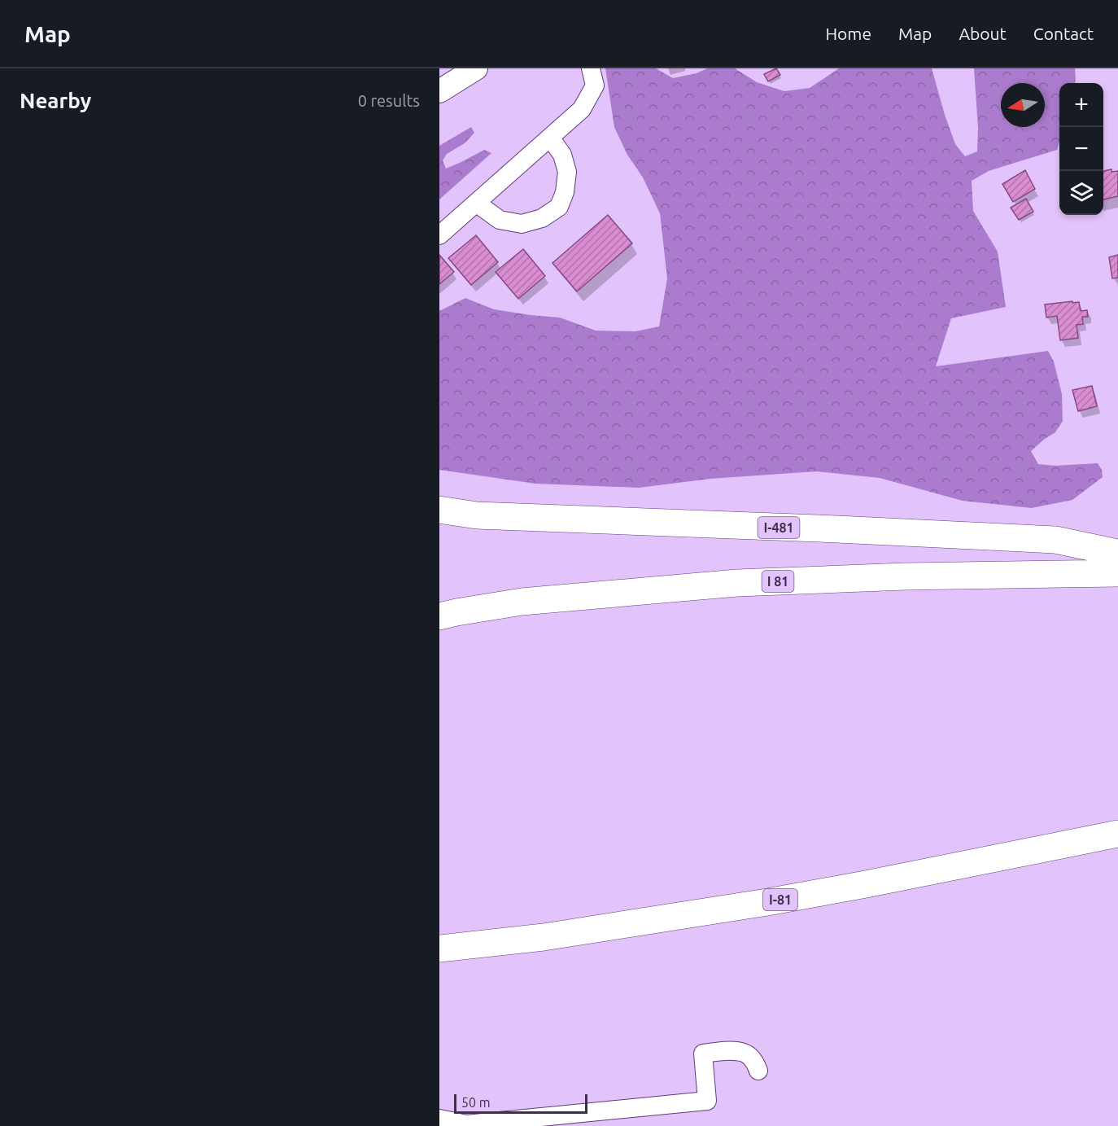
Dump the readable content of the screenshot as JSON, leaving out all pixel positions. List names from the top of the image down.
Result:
{
  "streets": {
    "highway": ["I-481", "I 81", "I-81"]
  },
  "scale_bar": "50 m",
  "north": "left",
  "page": {
    "header": "Map",
    "nav": [
      "Home",
      "Map",
      "About",
      "Contact"
    ],
    "heading": ["Nearby", "0 results"],
    "map_buttons": ["+", "−"],
    "scale": "50 m"
  }
}
